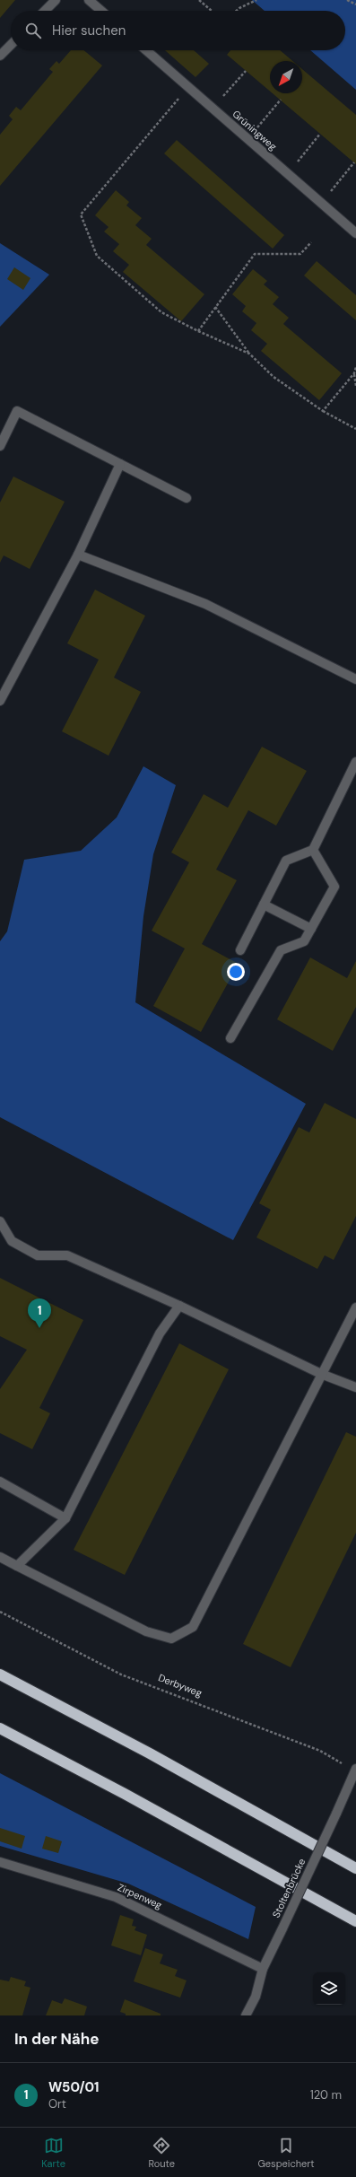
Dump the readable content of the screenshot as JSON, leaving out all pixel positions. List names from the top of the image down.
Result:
{
  "streets": {
    "street": ["Grüningweg", "Stoltenbrücke", "Zirpenweg"],
    "path": ["Derbyweg"]
  },
  "crossings": [
    ["Derbyweg", "Stoltenbrücke"],
    ["Stoltenbrücke", "Zirpenweg"]
  ],
  "north": "bottom left",
  "page": {
    "search": "Hier suchen",
    "pins": "1",
    "heading": "In der Nähe",
    "list": [
      {
        "mark": "1",
        "name": "W50/01",
        "note": "Ort",
        "value": "120 m"
      }
    ],
    "nav": ["Karte", "Route", "Gespeichert"]
  }
}
